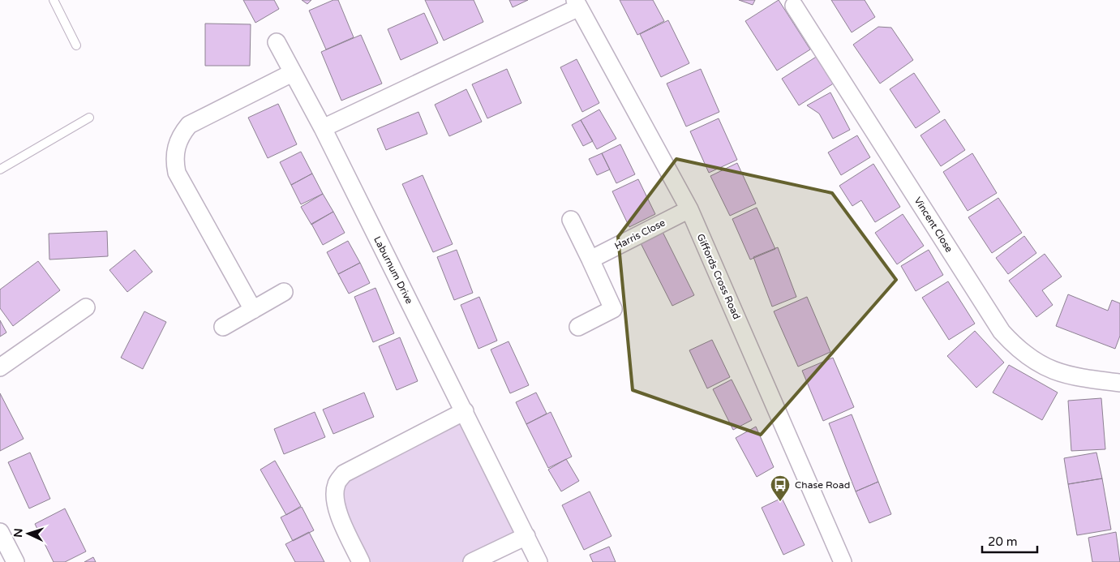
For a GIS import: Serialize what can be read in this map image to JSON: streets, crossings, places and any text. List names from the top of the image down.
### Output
{
  "streets": {
    "street": [
      "Vincent Close",
      "Harris Close",
      "Laburnum Drive",
      "Giffords Cross Road"
    ]
  },
  "crossings": [
    ["Harris Close", "Giffords Cross Road"]
  ],
  "places": {
    "bus stop": ["Chase Road"]
  },
  "scale_bar": "20 m",
  "north": "left"
}
